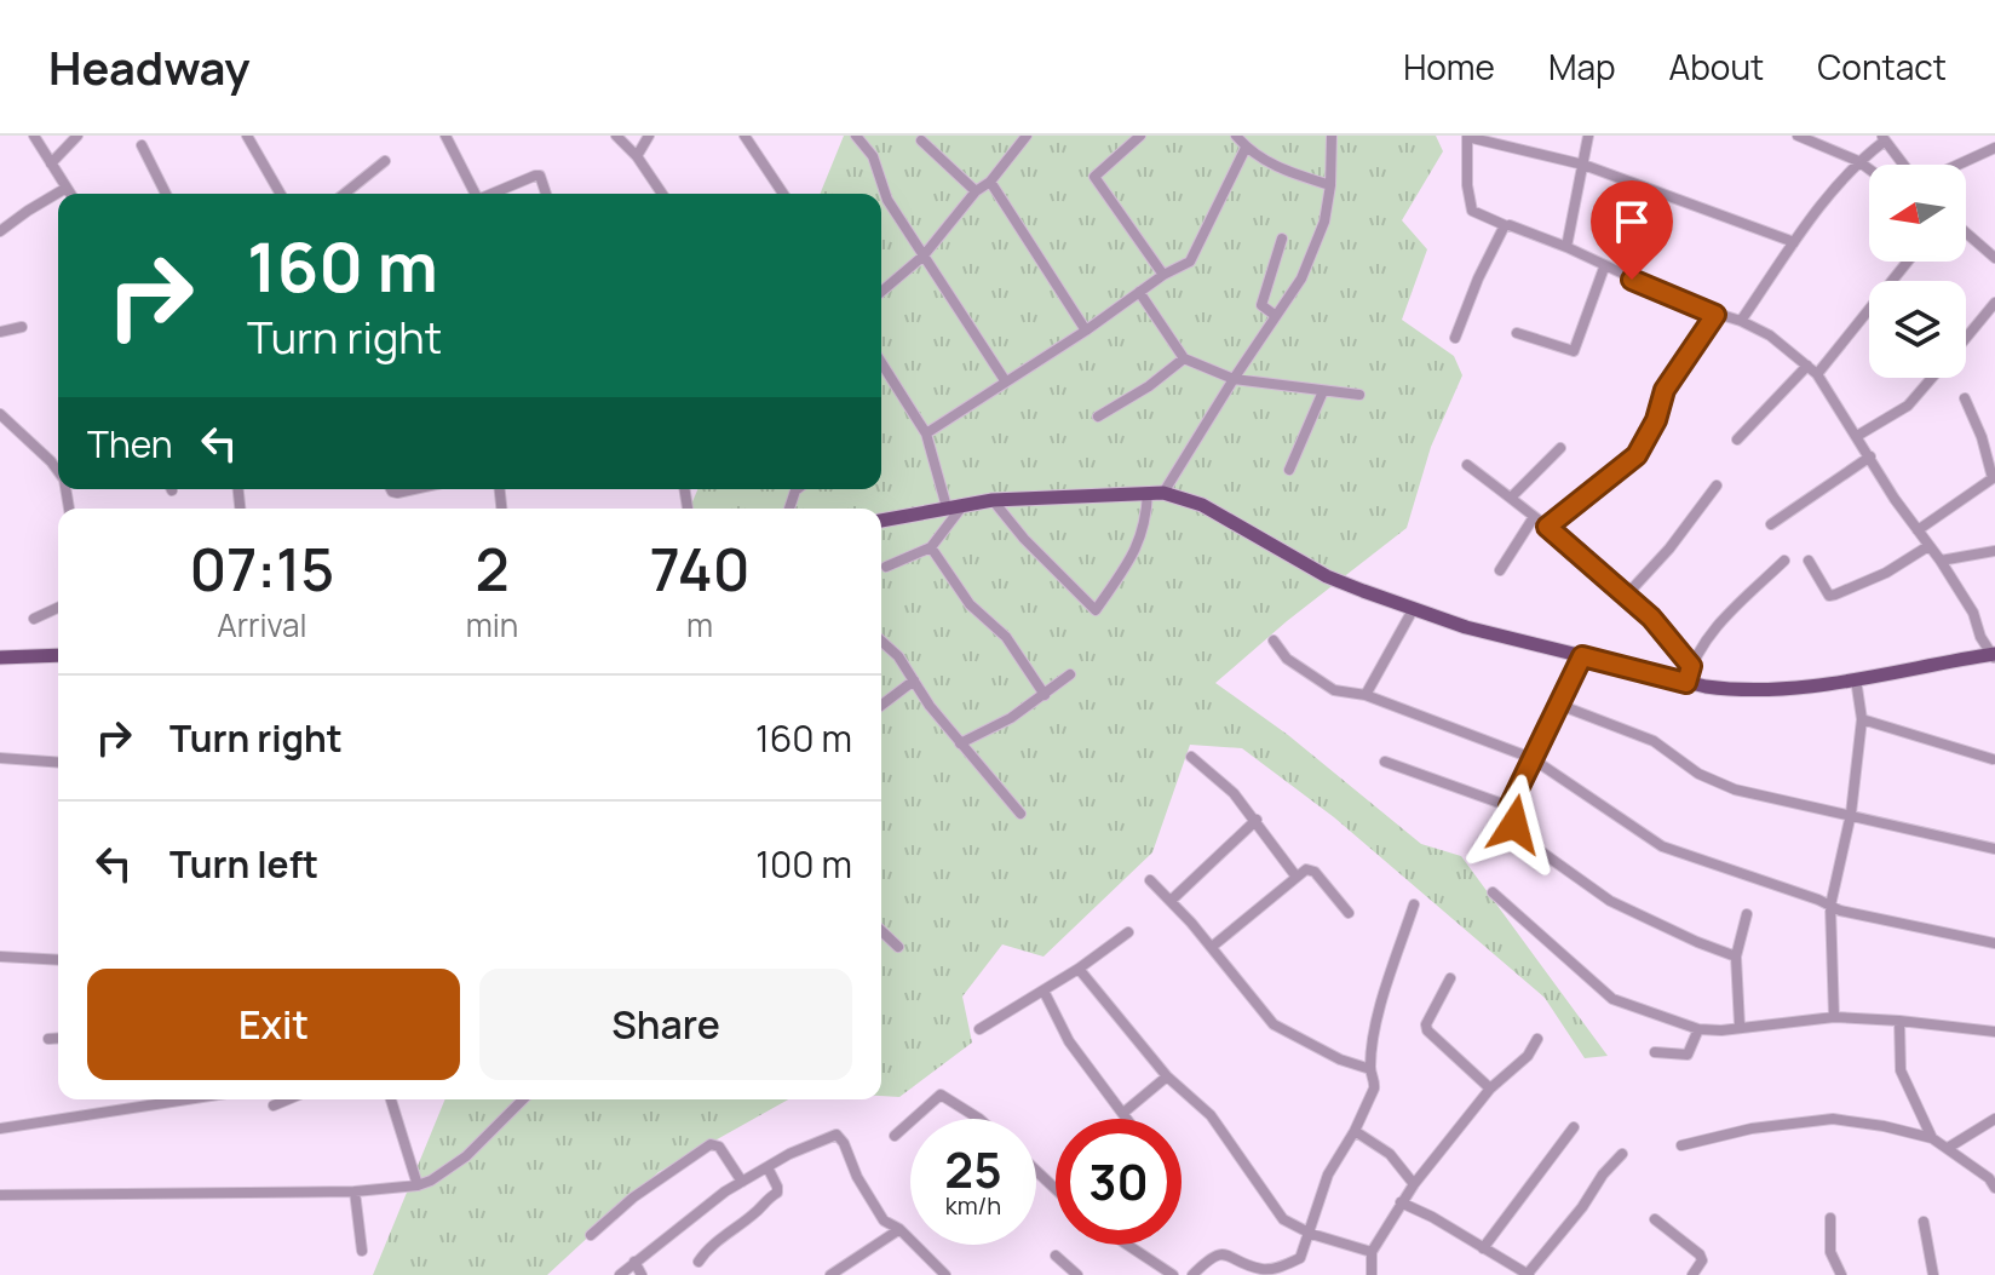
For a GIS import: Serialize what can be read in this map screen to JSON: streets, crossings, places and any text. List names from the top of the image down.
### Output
{
  "north": "left",
  "page": {
    "header": "Headway",
    "nav": [
      "Home",
      "Map",
      "About",
      "Contact"
    ],
    "turn": ["160 m", "Turn right"],
    "then": "Then",
    "eta": [
      "07:15",
      "Arrival",
      "2",
      "min",
      "740",
      "m"
    ],
    "list": [
      {
        "name": "Turn right",
        "value": "160 m"
      },
      {
        "name": "Turn left",
        "value": "100 m"
      }
    ],
    "buttons": ["Exit", "Share"],
    "speed": "25 km/h",
    "limit": "30"
  }
}
